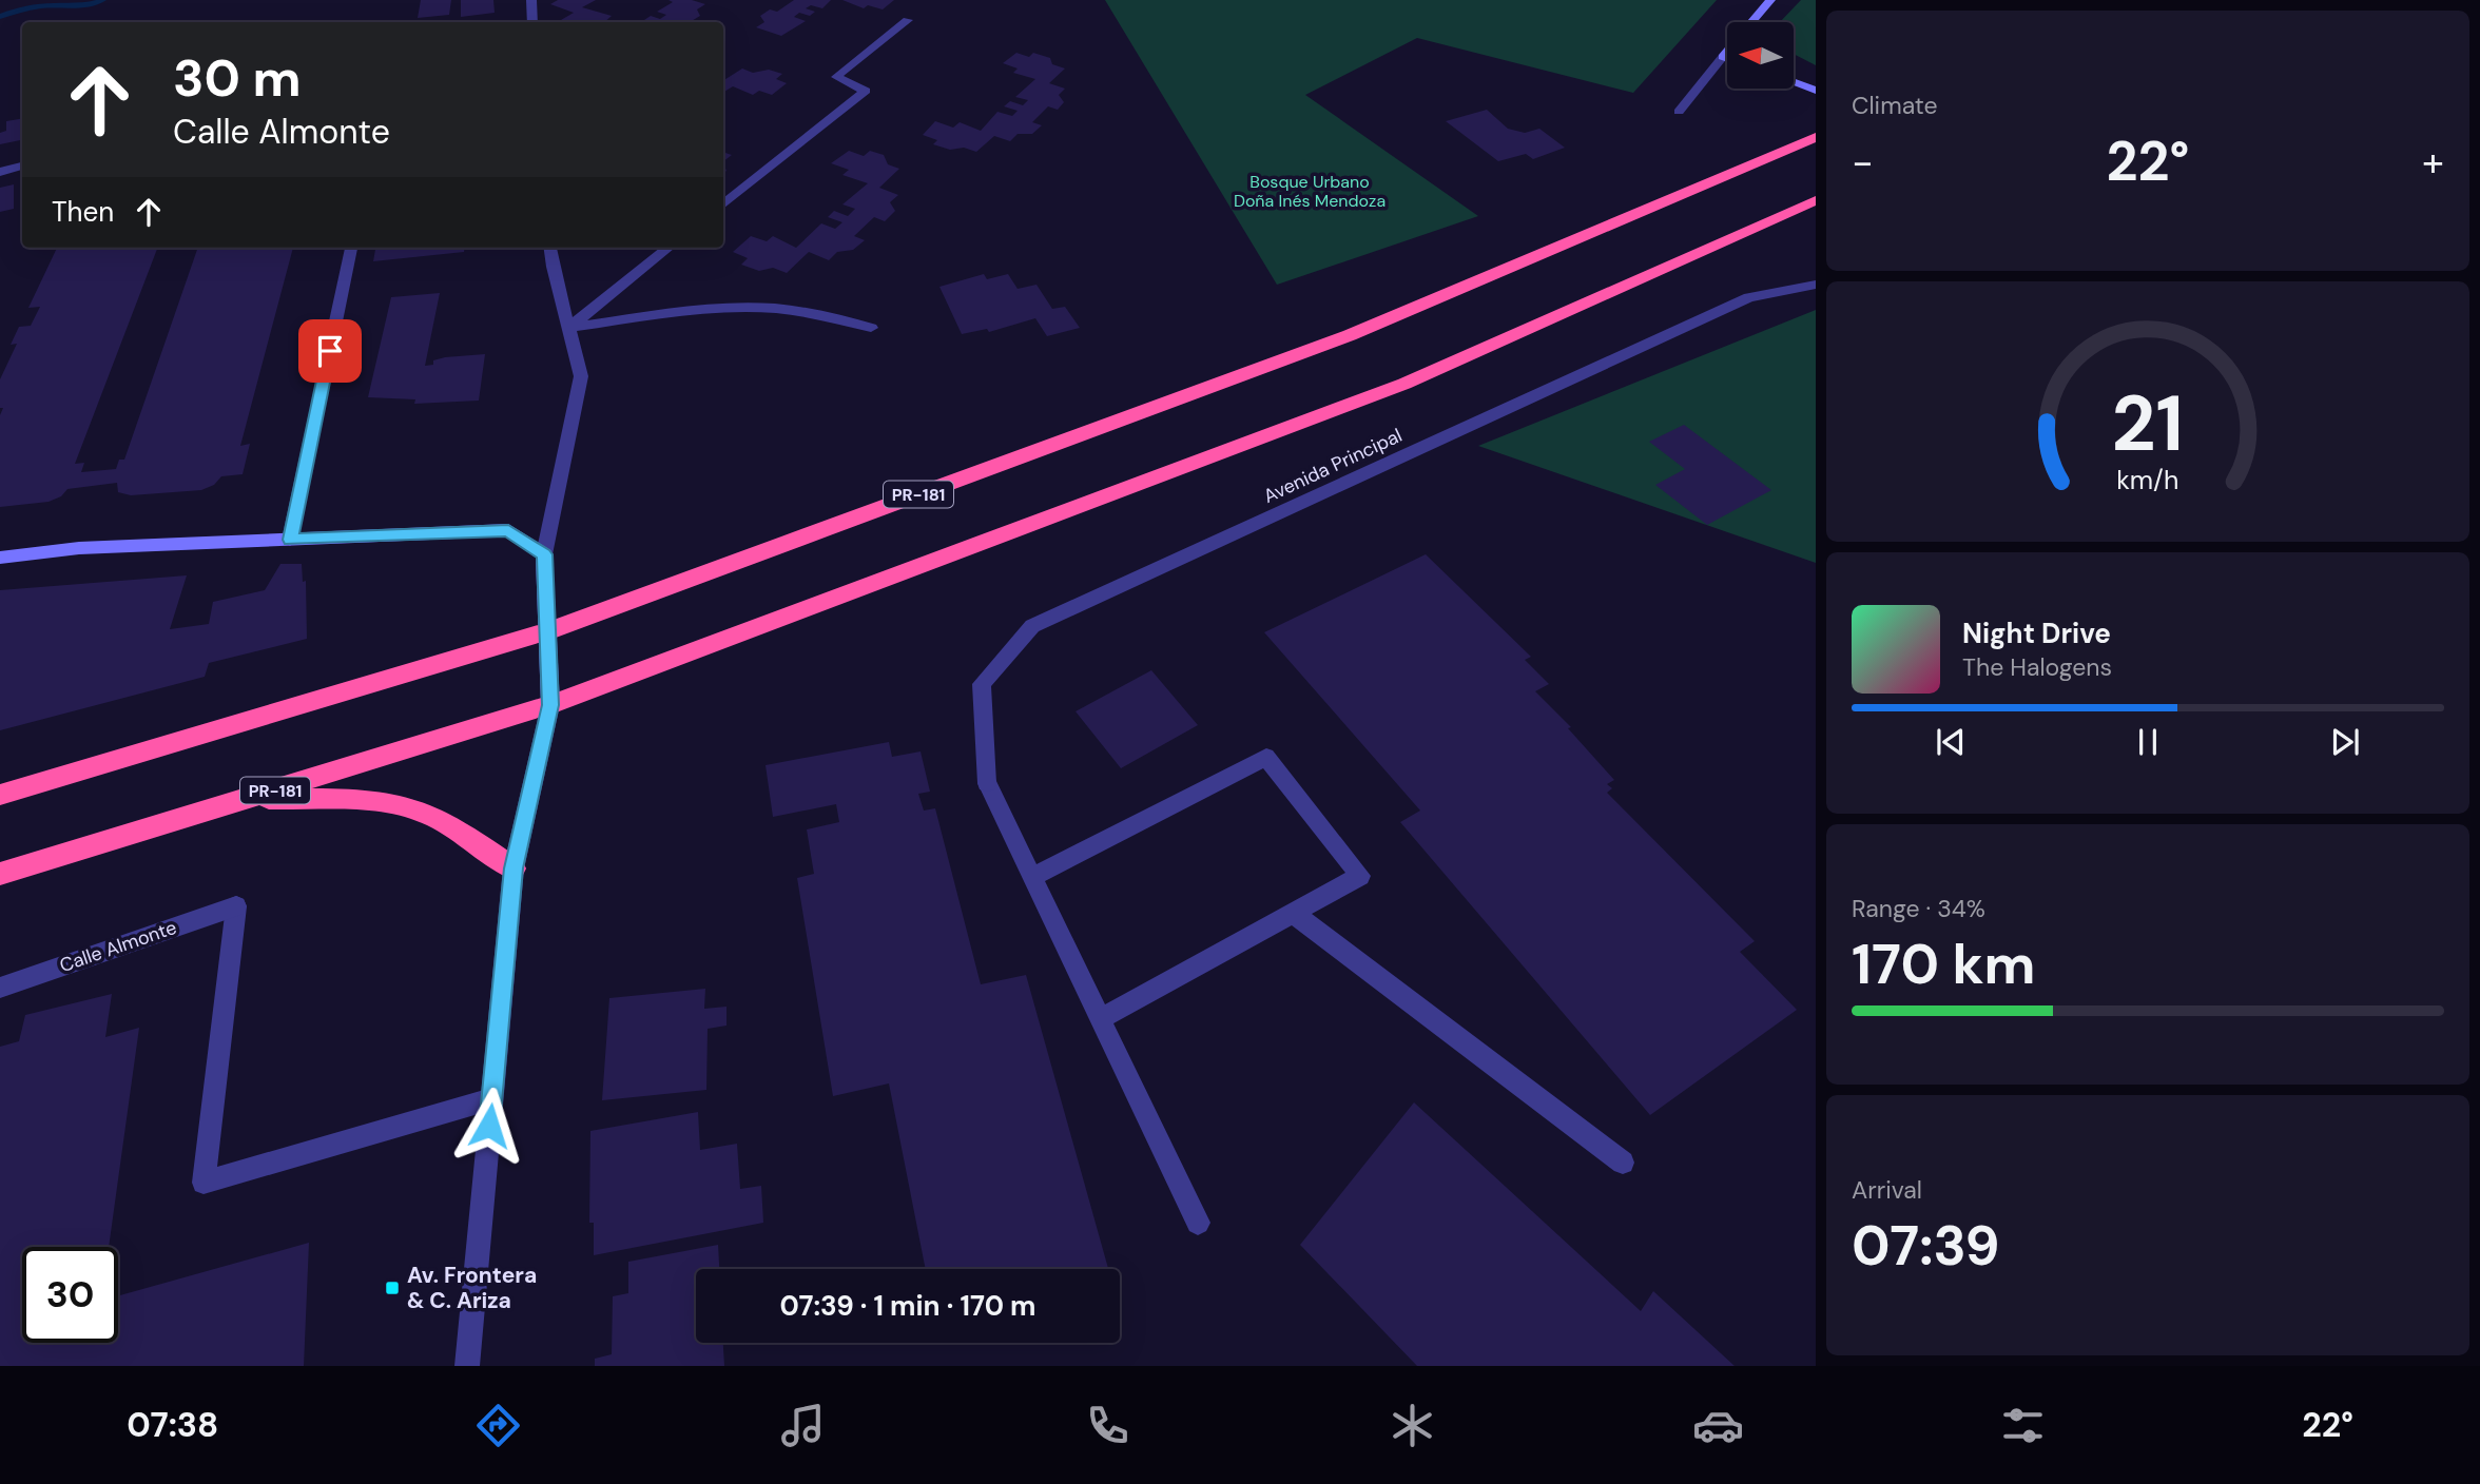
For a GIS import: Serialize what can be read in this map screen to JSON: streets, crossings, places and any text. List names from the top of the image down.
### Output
{
  "streets": {
    "highway": ["PR-181"],
    "street": ["Avenida Principal", "Calle Almonte"]
  },
  "parks": ["Bosque Urbano Doña Inés Mendoza"],
  "places": {
    "transit": ["Av. Frontera & C. Ariza"]
  },
  "north": "left",
  "page": {
    "tile": [
      "Climate",
      ["Range · 34%", "170 km"],
      ["Arrival", "07:39"]
    ],
    "turn": ["30 m", "Calle Almonte"],
    "heat": ["−", "22°", "+"],
    "then": "Then",
    "song": ["Night Drive", "The Halogens"],
    "limit": "30",
    "trip": "07:39 · 1 min · 170 m",
    "tabs": ["07:38", "22°"],
    "gauge": ["21", "km/h"]
  }
}
